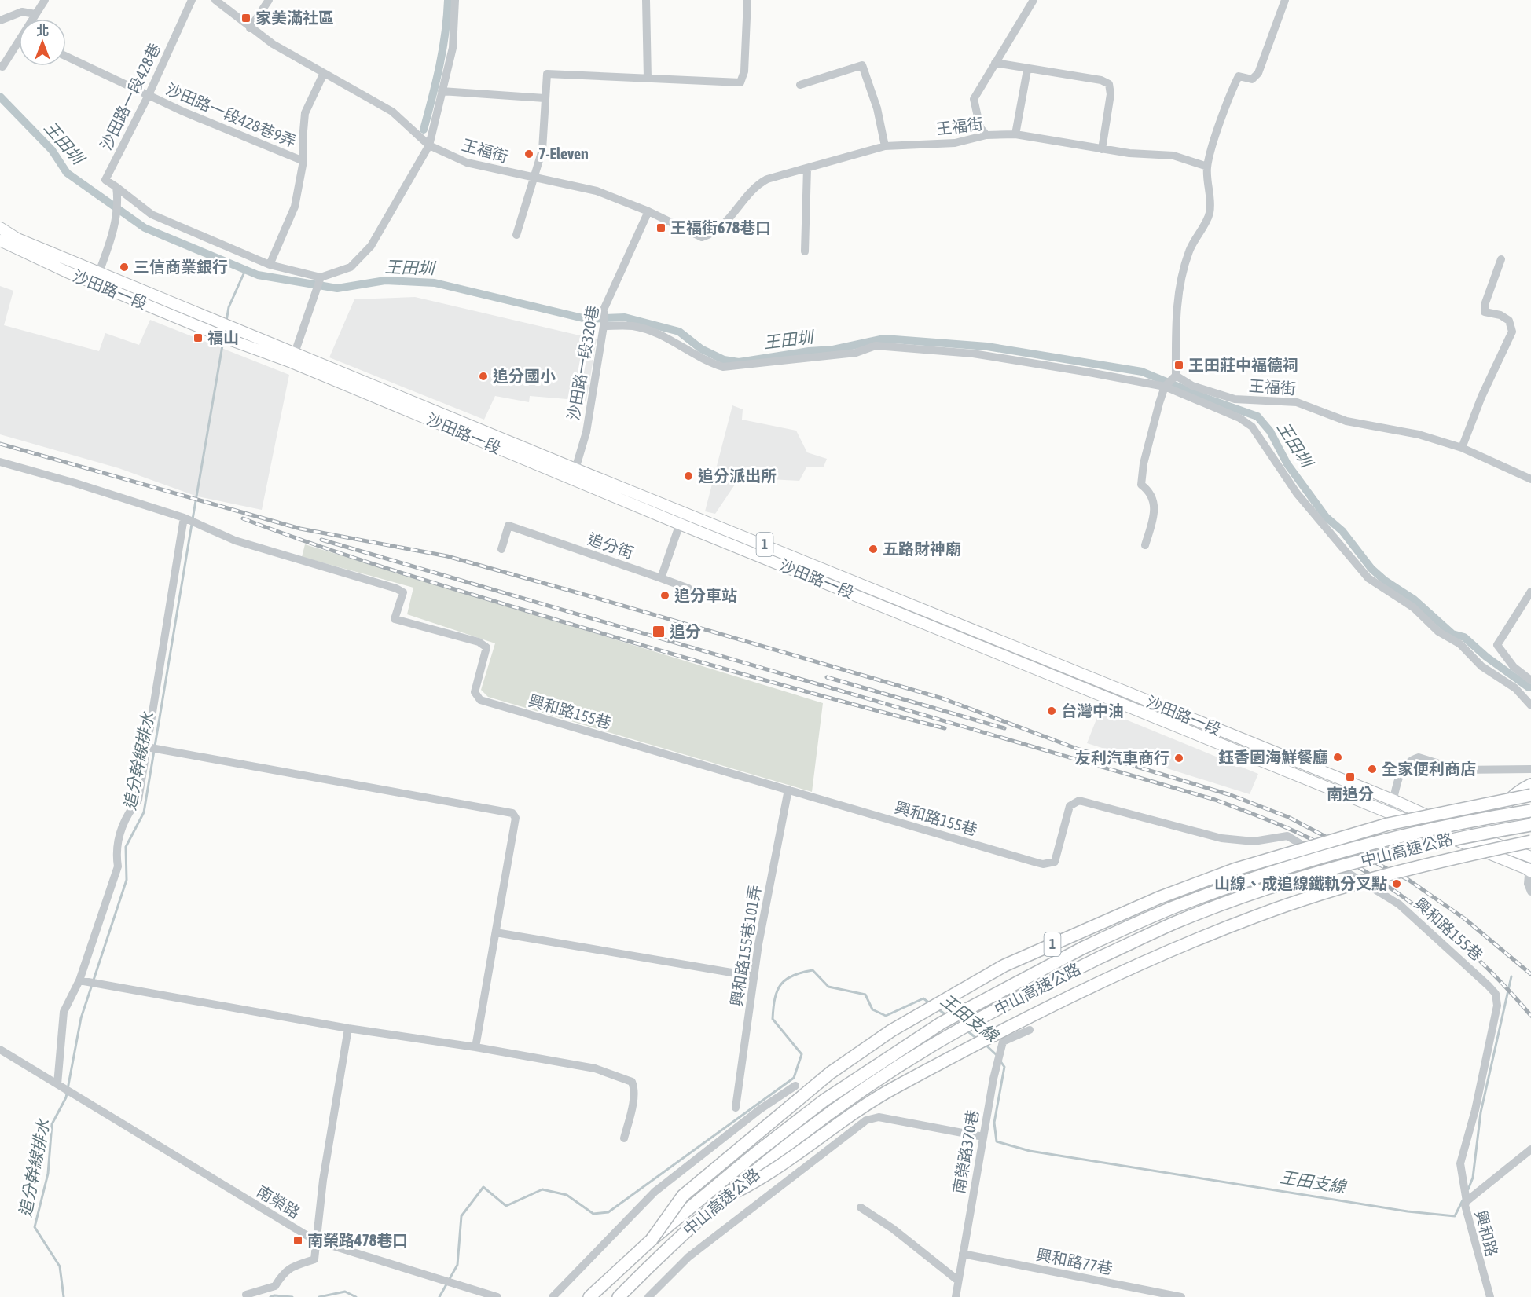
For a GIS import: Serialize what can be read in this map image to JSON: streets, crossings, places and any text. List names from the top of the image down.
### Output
{
  "streets": {
    "highway": ["1", "中山高速公路"],
    "main road": ["沙田路一段"],
    "street": [
      "沙田路一段428巷",
      "沙田路一段428巷9弄",
      "王福街",
      "沙田路一段320巷",
      "追分街",
      "興和路155巷",
      "興和路155巷101弄",
      "南榮路370巷",
      "南榮路",
      "興和路",
      "興和路77巷"
    ]
  },
  "crossings": [
    ["沙田路一段428巷", "沙田路一段428巷9弄"],
    ["沙田路一段428巷", "沙田路一段"],
    ["王福街", "沙田路一段320巷"],
    ["沙田路一段", "沙田路一段320巷"],
    ["興和路155巷", "興和路155巷101弄"],
    ["興和路155巷", "興和路"],
    ["南榮路370巷", "興和路77巷"]
  ],
  "water": ["王田圳", "追分幹線排水", "王田支線"],
  "places": {
    "transit": [
      "家美滿社區",
      "王福街678巷口",
      "福山",
      "王田莊中福德祠",
      "追分",
      "南追分",
      "南榮路478巷口"
    ],
    "other": [
      "7-Eleven",
      "三信商業銀行",
      "追分國小",
      "追分派出所",
      "五路財神廟",
      "追分車站",
      "台灣中油",
      "鈺香園海鮮餐廳",
      "友利汽車商行",
      "全家便利商店",
      "山線、成追線鐵軌分叉點"
    ]
  },
  "north": "top"
}
